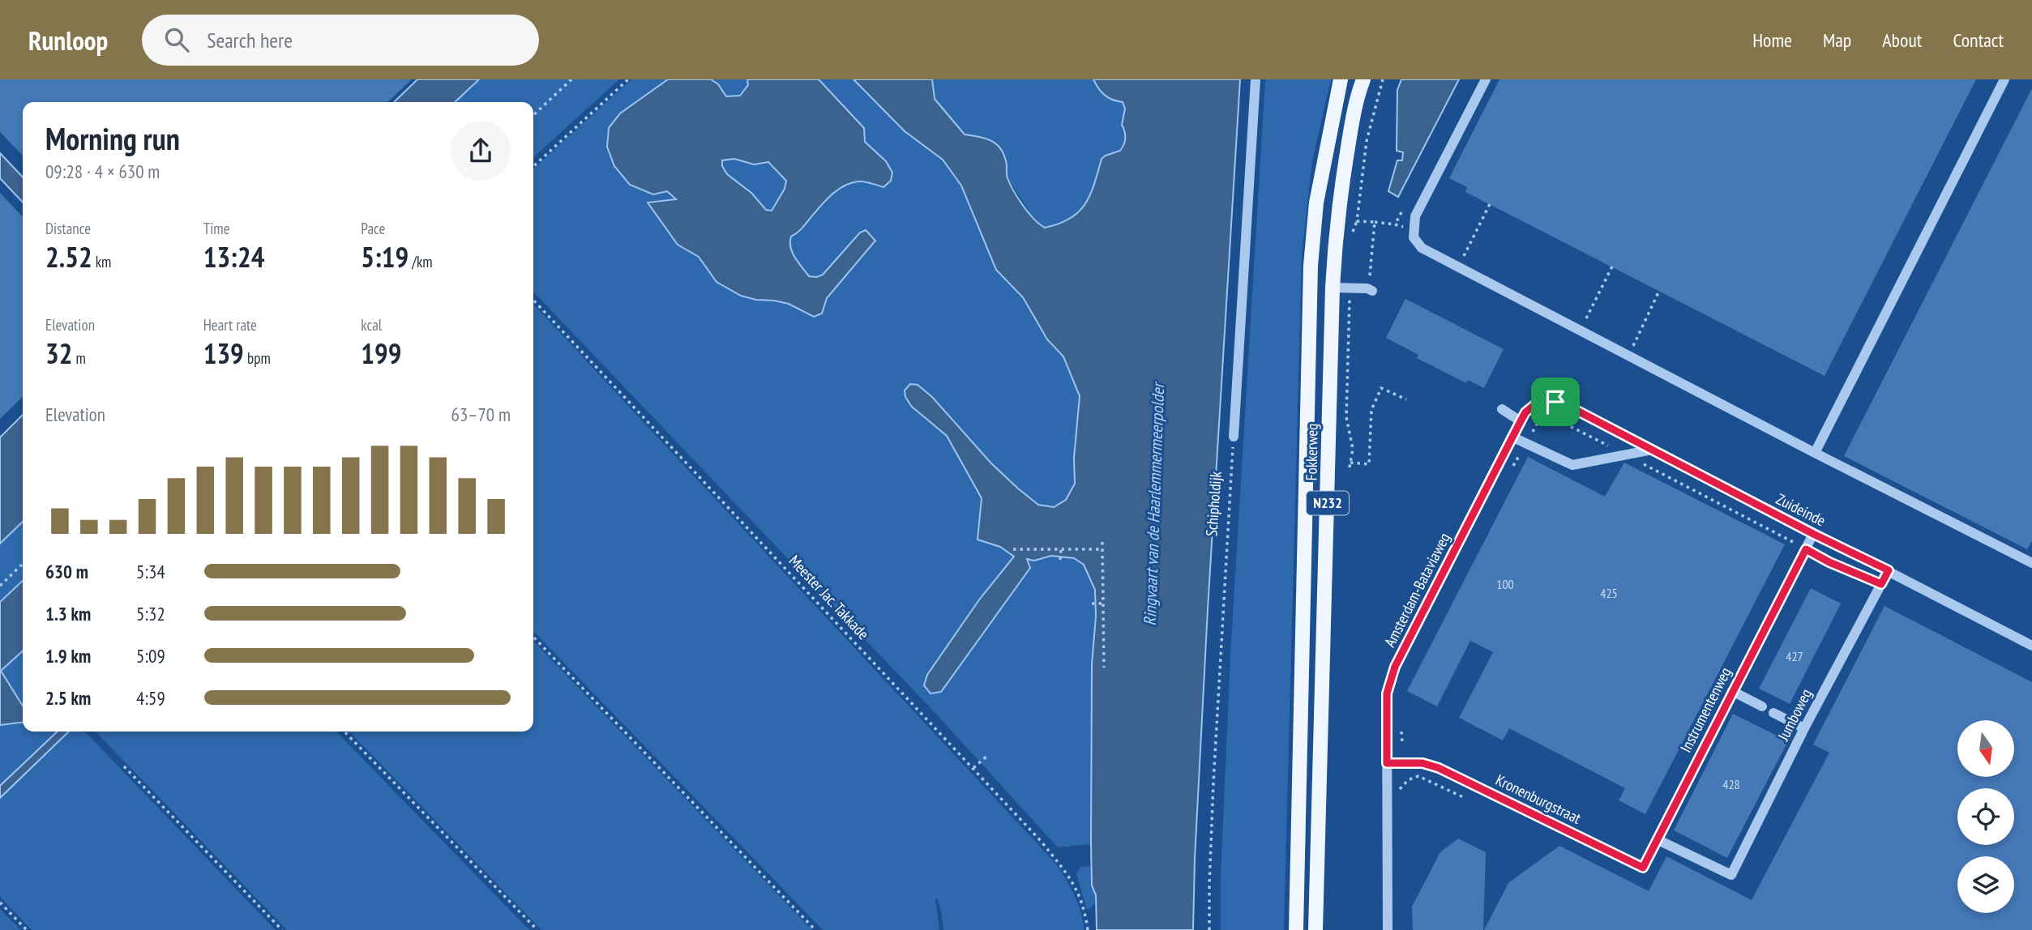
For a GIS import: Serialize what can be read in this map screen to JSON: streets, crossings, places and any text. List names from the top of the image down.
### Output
{
  "streets": {
    "main road": ["Fokkerweg", "N232"],
    "street": [
      "Zuideinde",
      "Amsterdam-Bataviaweg",
      "Instrumentenweg",
      "Jumboweg",
      "Kronenburgstraat"
    ],
    "path": ["Schipholdijk", "Meester Jac. Takkade"]
  },
  "crossings": [
    ["Zuideinde", "Amsterdam-Bataviaweg"],
    ["Zuideinde", "Instrumentenweg"],
    ["Zuideinde", "Jumboweg"],
    ["Amsterdam-Bataviaweg", "Kronenburgstraat"],
    ["Instrumentenweg", "Jumboweg"],
    ["Instrumentenweg", "Kronenburgstraat"],
    ["Jumboweg", "Kronenburgstraat"]
  ],
  "water": ["Ringvaart van de Haarlemmermeerpolder"],
  "house_numbers": [
    "100",
    "425",
    "427",
    "428"
  ],
  "north": "bottom",
  "page": {
    "header": "Runloop",
    "search": "Search here",
    "nav": [
      "Home",
      "Map",
      "About",
      "Contact"
    ],
    "heading": ["Morning run", "09:28 · 4 × 630 m"],
    "stats": [
      ["Distance", "2.52 km"],
      ["Time", "13:24"],
      ["Pace", "5:19 /km"],
      ["Elevation", "32 m"],
      ["Heart rate", "139 bpm"],
      ["kcal", "199"]
    ],
    "chart": ["Elevation", "63–70 m"],
    "list": [
      {
        "name": "630 m",
        "note": "5:34"
      },
      {
        "name": "1.3 km",
        "note": "5:32"
      },
      {
        "name": "1.9 km",
        "note": "5:09"
      },
      {
        "name": "2.5 km",
        "note": "4:59"
      }
    ]
  }
}
